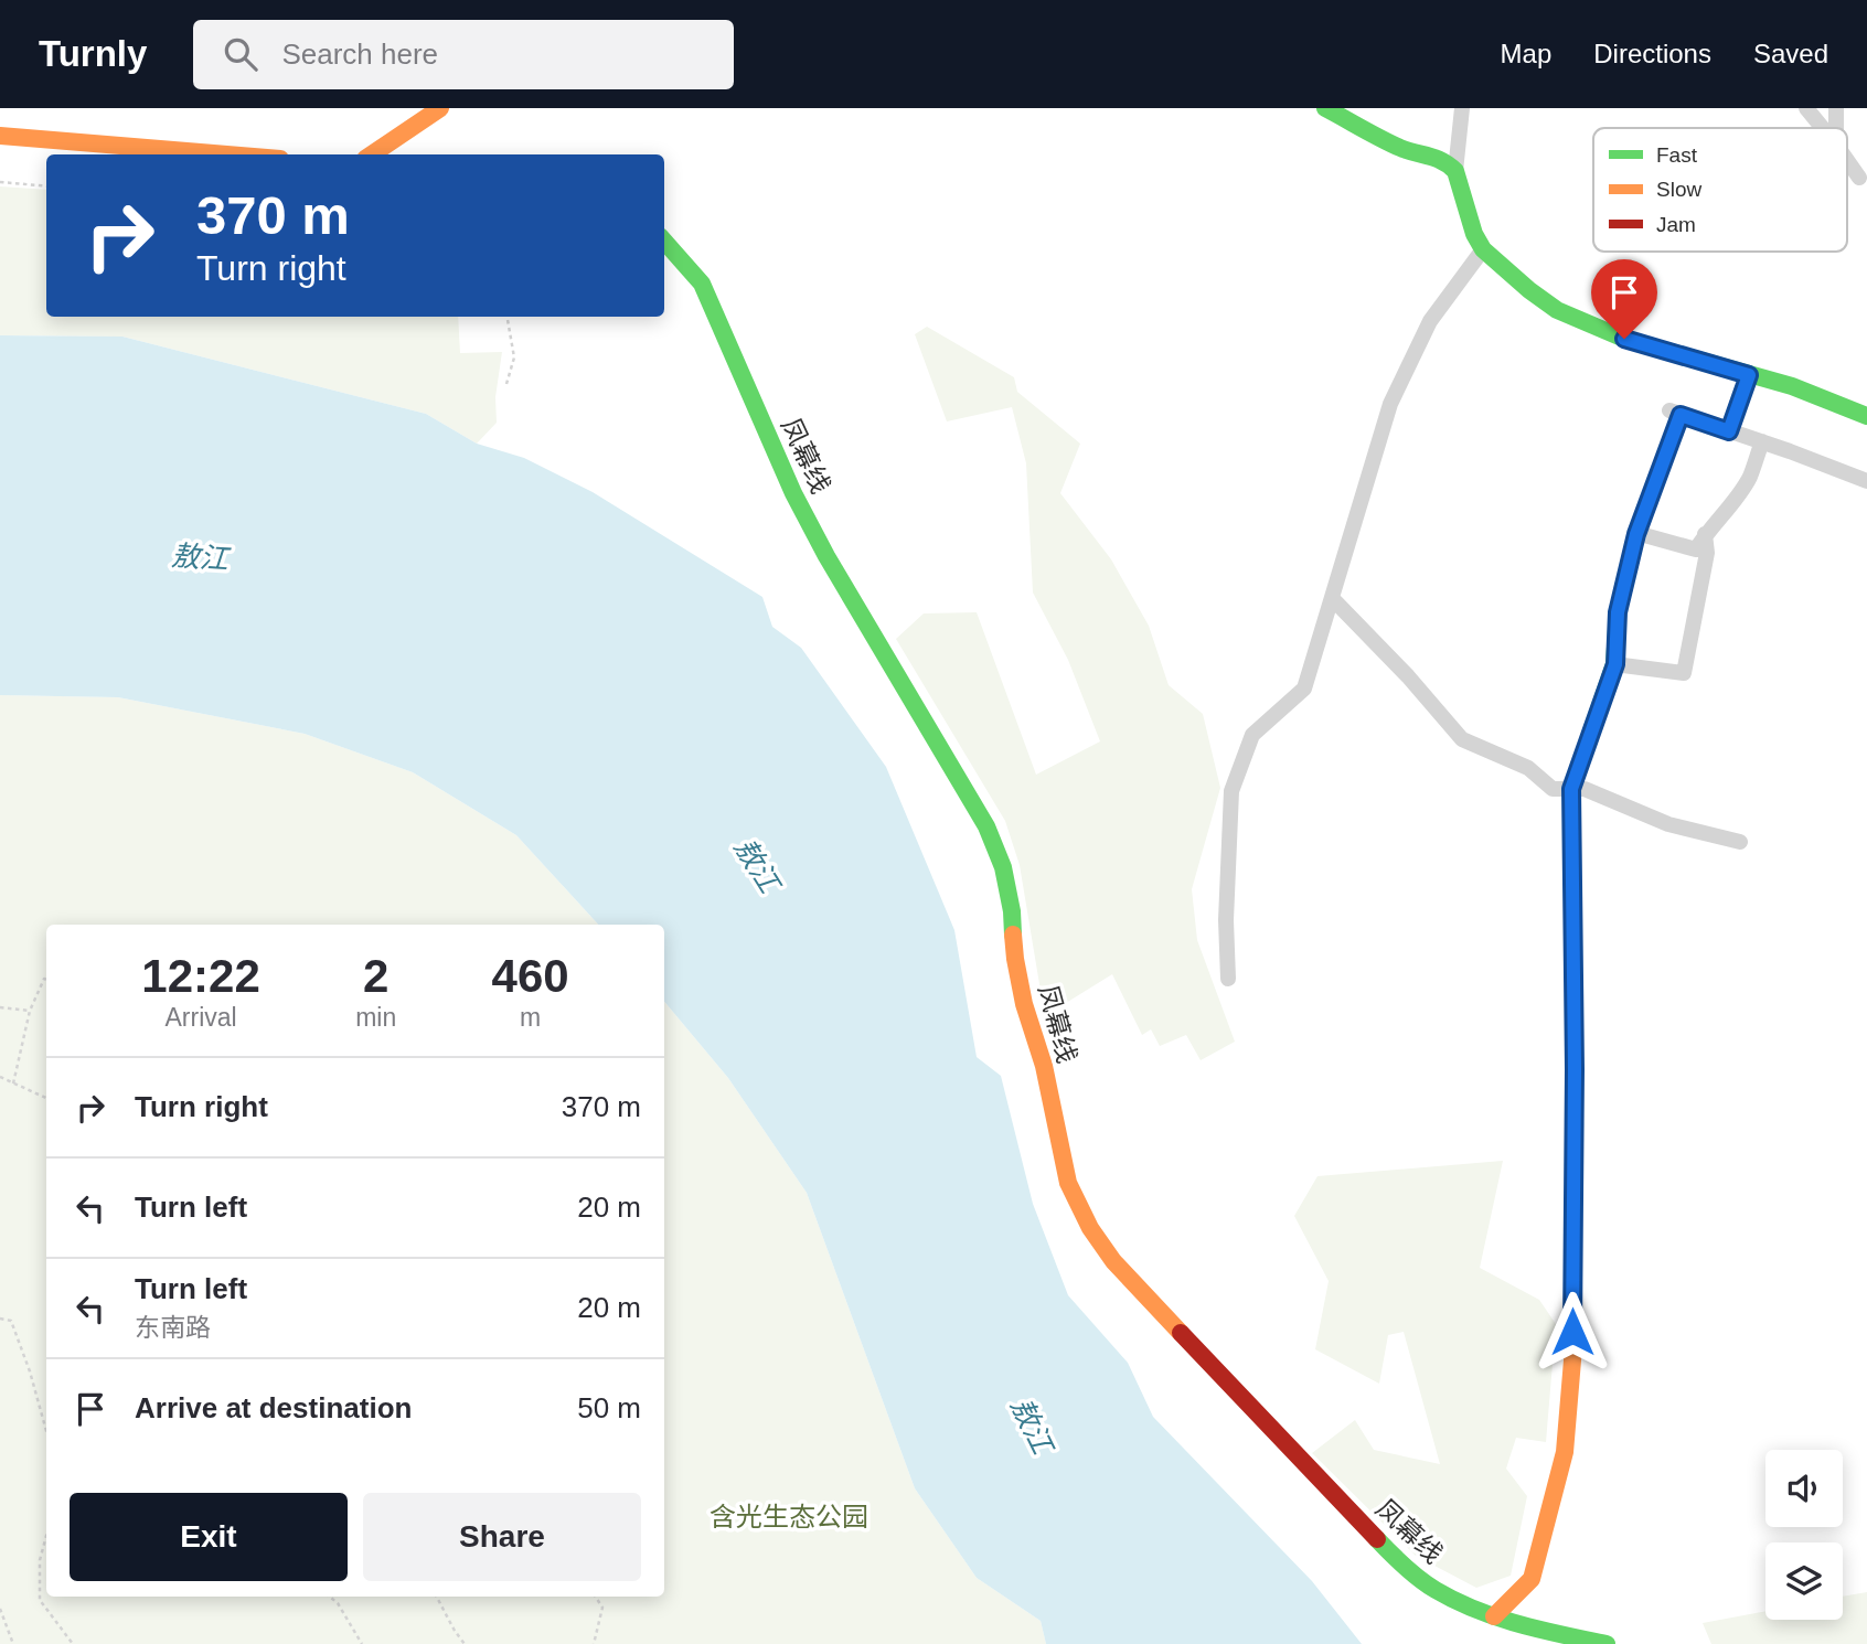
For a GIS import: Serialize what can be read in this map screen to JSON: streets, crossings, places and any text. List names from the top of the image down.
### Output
{
  "streets": {
    "main road": ["凤幕线"]
  },
  "water": ["敖江"],
  "parks": ["含光生态公园"],
  "legend": ["Fast", "Slow", "Jam"],
  "page": {
    "header": "Turnly",
    "search": "Search here",
    "nav": ["Map", "Directions", "Saved"],
    "turn": ["370 m", "Turn right"],
    "eta": [
      "12:22",
      "Arrival",
      "2",
      "min",
      "460",
      "m"
    ],
    "list": [
      {
        "name": "Turn right",
        "value": "370 m"
      },
      {
        "name": "Turn left",
        "value": "20 m"
      },
      {
        "name": "Turn left",
        "note": "东南路",
        "value": "20 m"
      },
      {
        "name": "Arrive at destination",
        "value": "50 m"
      }
    ],
    "buttons": ["Exit", "Share"]
  }
}
